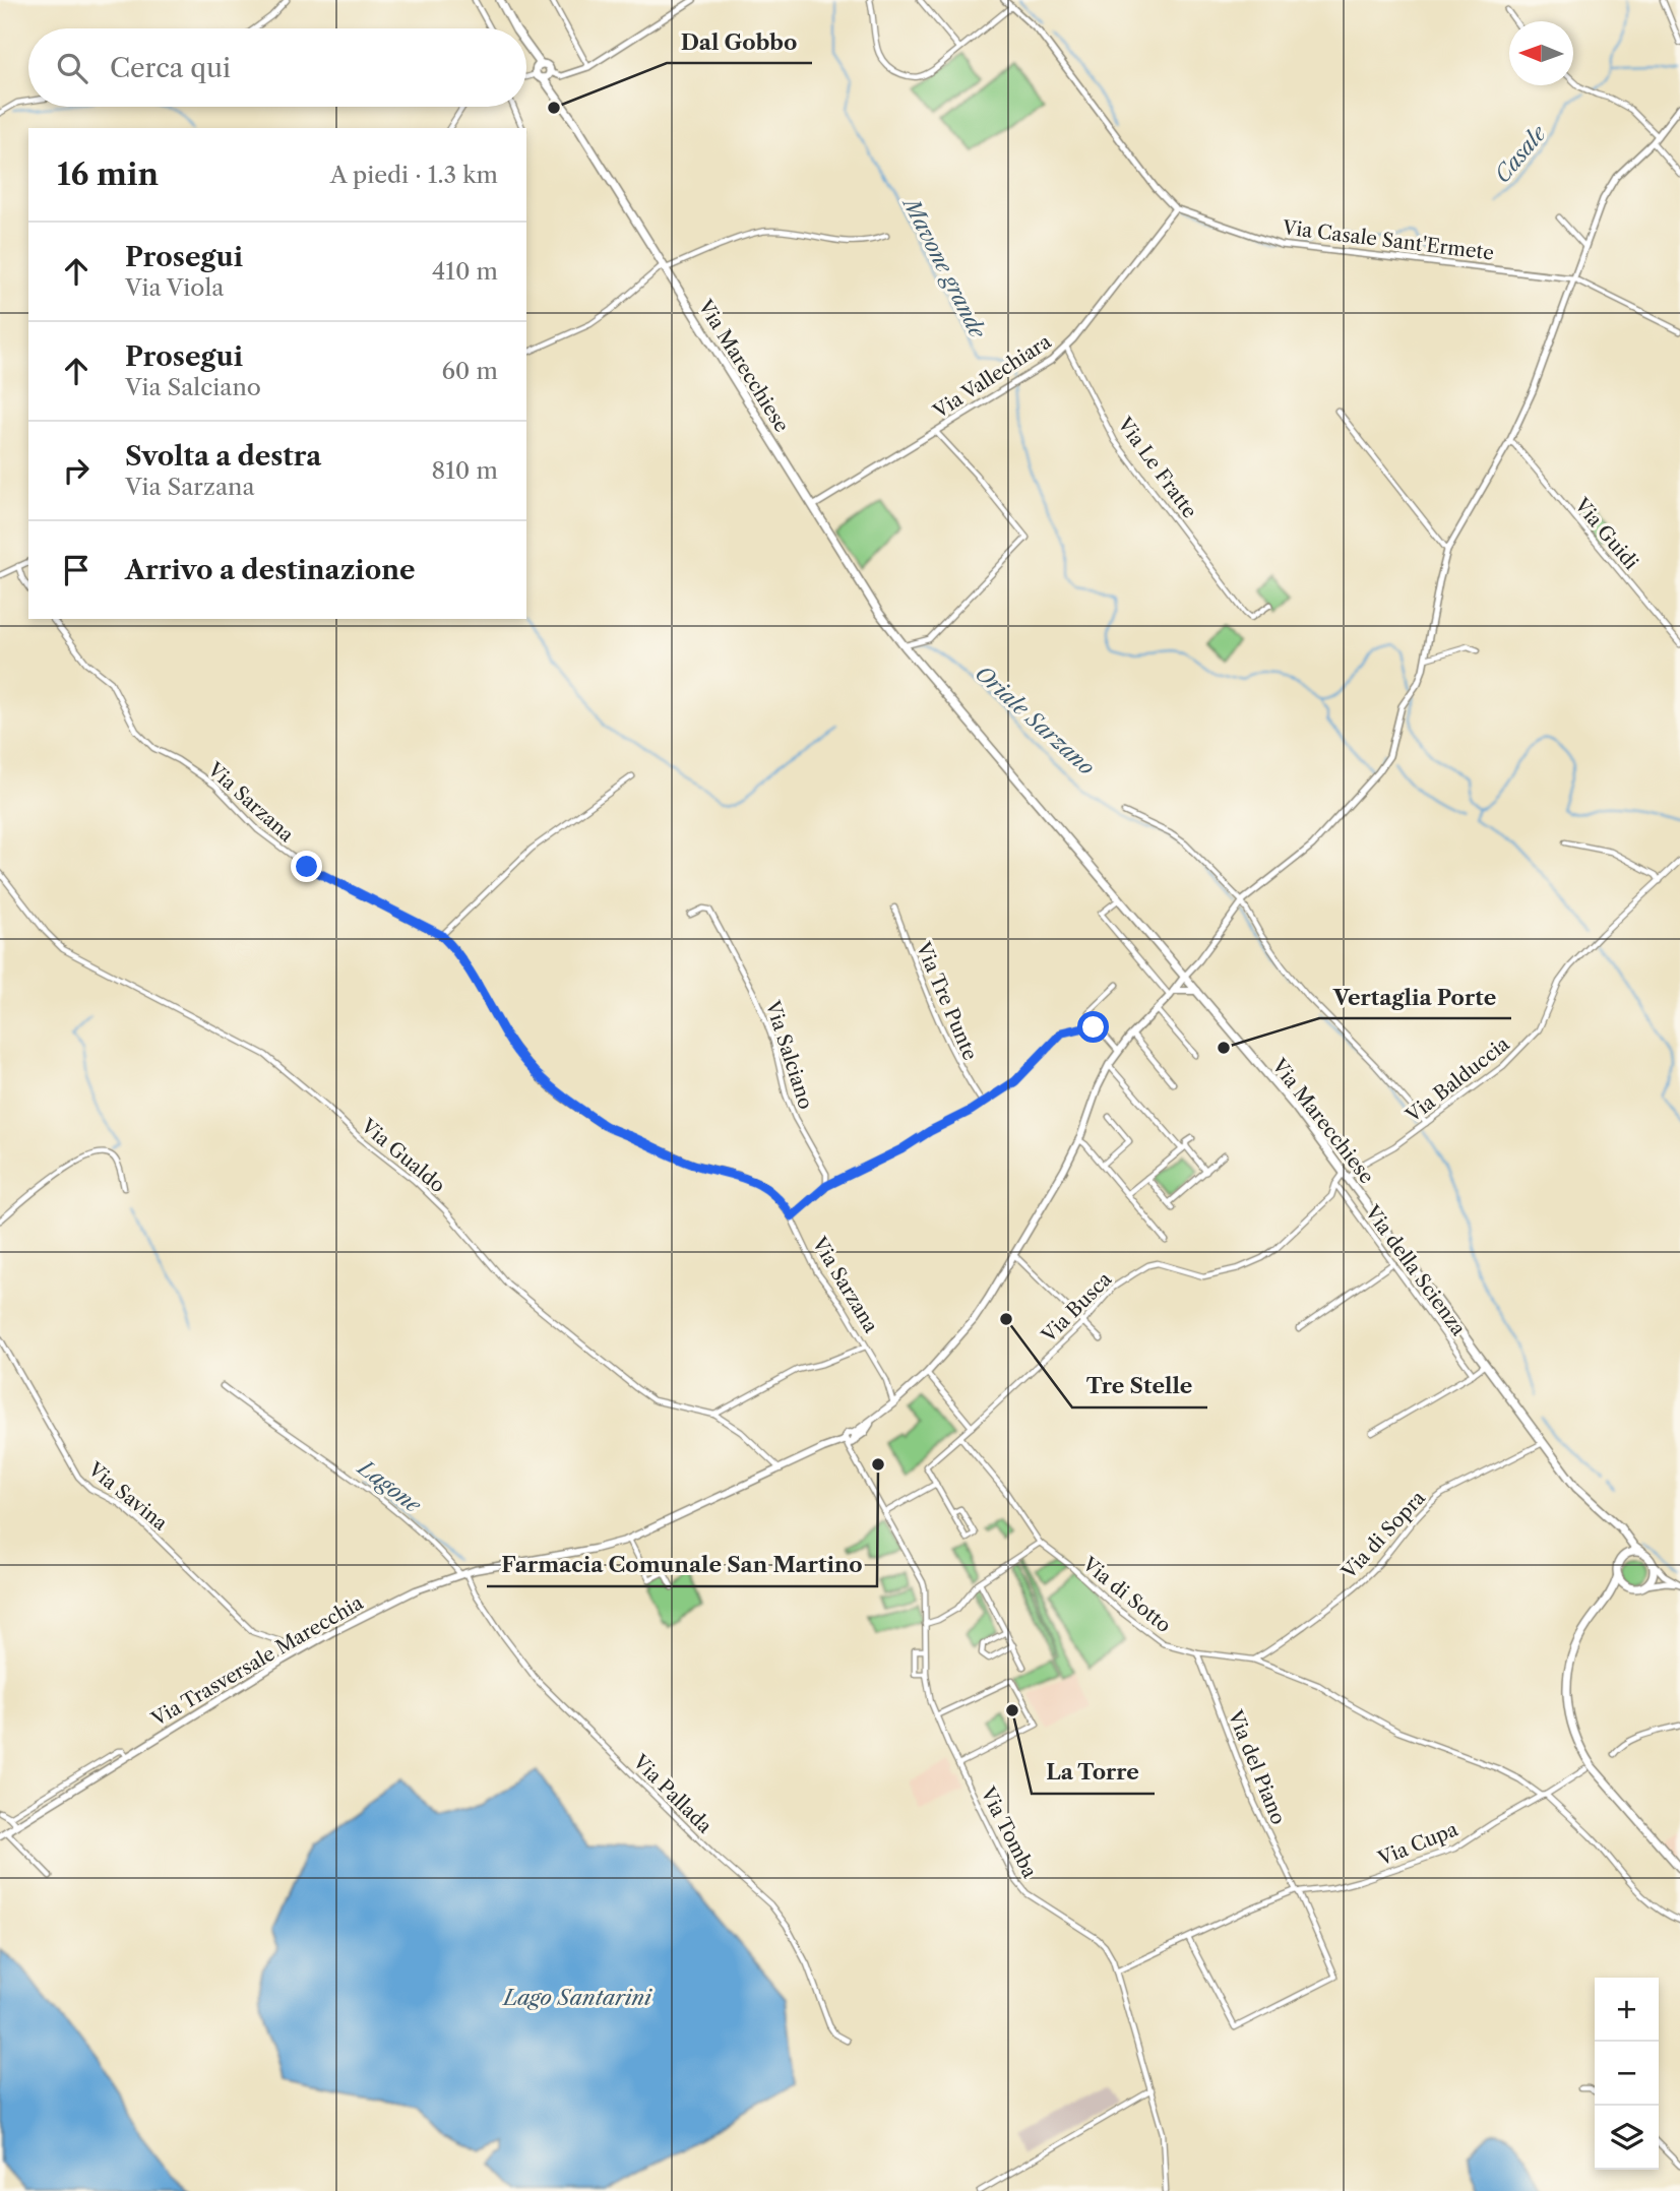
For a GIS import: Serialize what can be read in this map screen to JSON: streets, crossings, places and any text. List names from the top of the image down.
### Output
{
  "streets": {
    "main road": ["Via Marecchiese", "Via Trasversale Marecchia"],
    "street": [
      "Via Casale Sant'Ermete",
      "Via Vallechiara",
      "Via Le Fratte",
      "Via Guidi",
      "Via Sarzana",
      "Via Tre Punte",
      "Via Salciano",
      "Via Balduccia",
      "Via Gualdo",
      "Via della Scienza",
      "Via Busca",
      "Via Savina",
      "Via di Sopra",
      "Via di Sotto",
      "Via del Piano",
      "Via Pallada",
      "Via Tomba",
      "Via Cupa"
    ]
  },
  "crossings": [
    ["Via Marecchiese", "Via Vallechiara"],
    ["Via Marecchiese", "Via Balduccia"],
    ["Via Marecchiese", "Via Busca"],
    ["Via Marecchiese", "Via di Sopra"],
    ["Via Vallechiara", "Via Le Fratte"],
    ["Via Sarzana", "Via Trasversale Marecchia"],
    ["Via Balduccia", "Via Busca"],
    ["Via Gualdo", "Via Trasversale Marecchia"],
    ["Via della Scienza", "Via Busca"],
    ["Via Savina", "Via Trasversale Marecchia"],
    ["Via di Sopra", "Via di Sotto"],
    ["Via di Sotto", "Via del Piano"],
    ["Via di Sotto", "Via Cupa"],
    ["Via Trasversale Marecchia", "Via Pallada"],
    ["Via Trasversale Marecchia", "Via Tomba"],
    ["Via del Piano", "Via Cupa"],
    ["Via Tomba", "Via Cupa"]
  ],
  "water": [
    "Casale",
    "Mavone grande",
    "Oriale Sarzano",
    "Lagone",
    "Lago Santarini"
  ],
  "places": [
    "Dal Gobbo",
    "Vertaglia Porte",
    "Tre Stelle",
    "Farmacia Comunale San Martino",
    "La Torre"
  ],
  "north": "left",
  "page": {
    "search": "Cerca qui",
    "heading": ["16 min", "A piedi · 1.3 km"],
    "list": [
      ["Prosegui", "Via Viola", "410 m"],
      ["Prosegui", "Via Salciano", "60 m"],
      ["Svolta a destra", "Via Sarzana", "810 m"],
      "Arrivo a destinazione"
    ],
    "map_buttons": ["+", "−"]
  }
}
